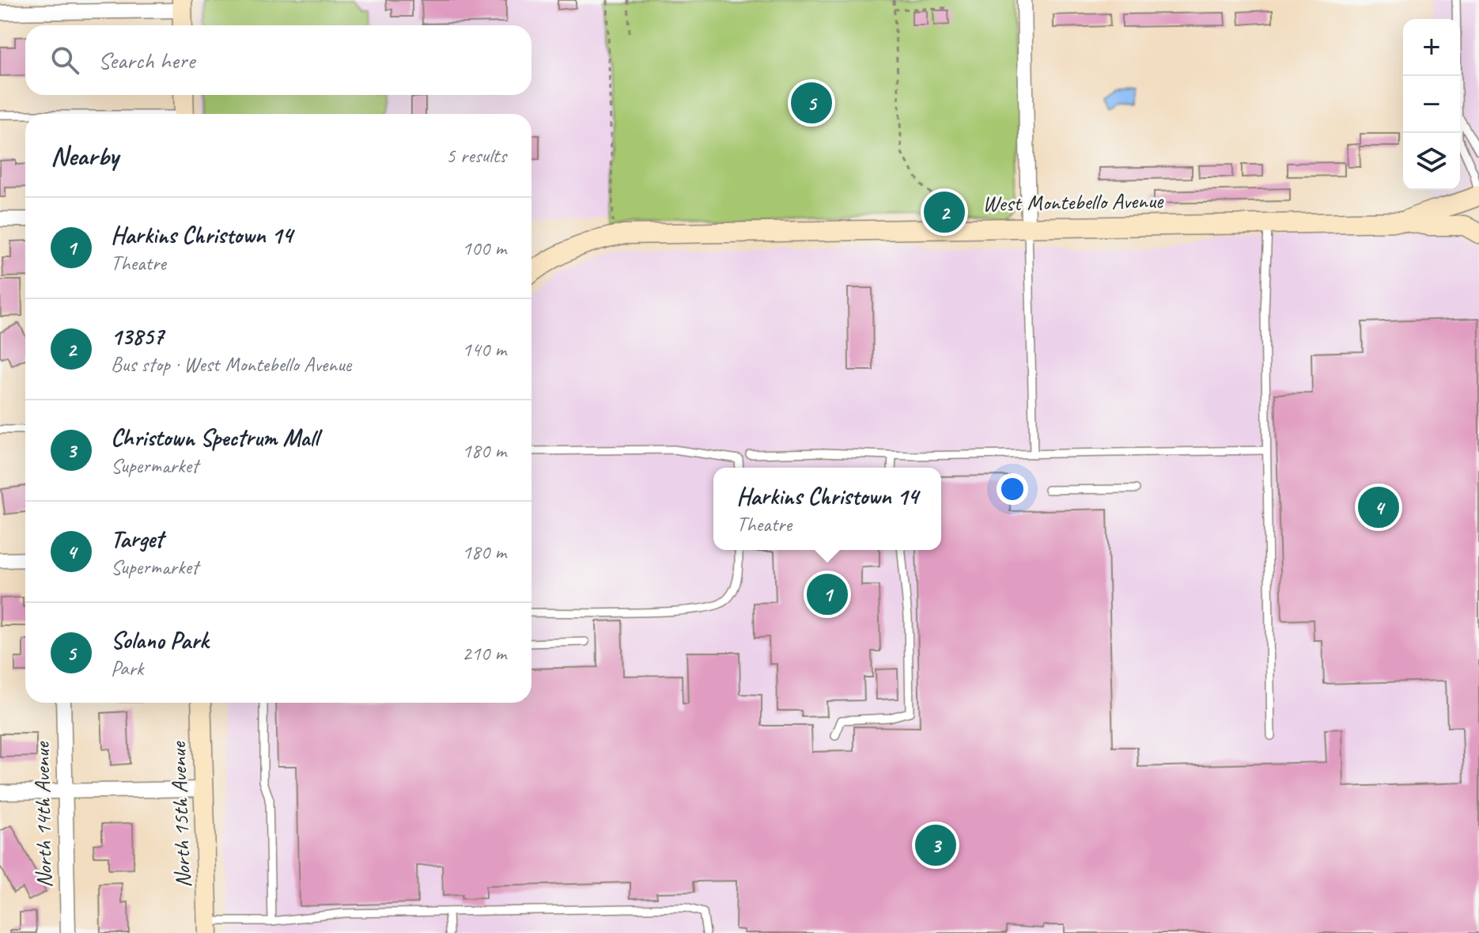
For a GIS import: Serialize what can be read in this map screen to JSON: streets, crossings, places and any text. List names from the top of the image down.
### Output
{
  "streets": {
    "street": ["West Montebello Avenue", "North 14th Avenue", "North 15th Avenue"]
  },
  "page": {
    "map_buttons": ["+", "−"],
    "search": "Search here",
    "pins": [
      "5",
      "2",
      "4",
      "1",
      "3"
    ],
    "heading": ["Nearby", "5 results"],
    "list": [
      {
        "mark": "1",
        "name": "Harkins Christown 14",
        "note": "Theatre",
        "value": "100 m"
      },
      {
        "mark": "2",
        "name": "13857",
        "note": "Bus stop · West Montebello Avenue",
        "value": "140 m"
      },
      {
        "mark": "3",
        "name": "Christown Spectrum Mall",
        "note": "Supermarket",
        "value": "180 m"
      },
      {
        "mark": "4",
        "name": "Target",
        "note": "Supermarket",
        "value": "180 m"
      },
      {
        "mark": "5",
        "name": "Solano Park",
        "note": "Park",
        "value": "210 m"
      }
    ],
    "popup": ["Harkins Christown 14", "Theatre"]
  }
}
